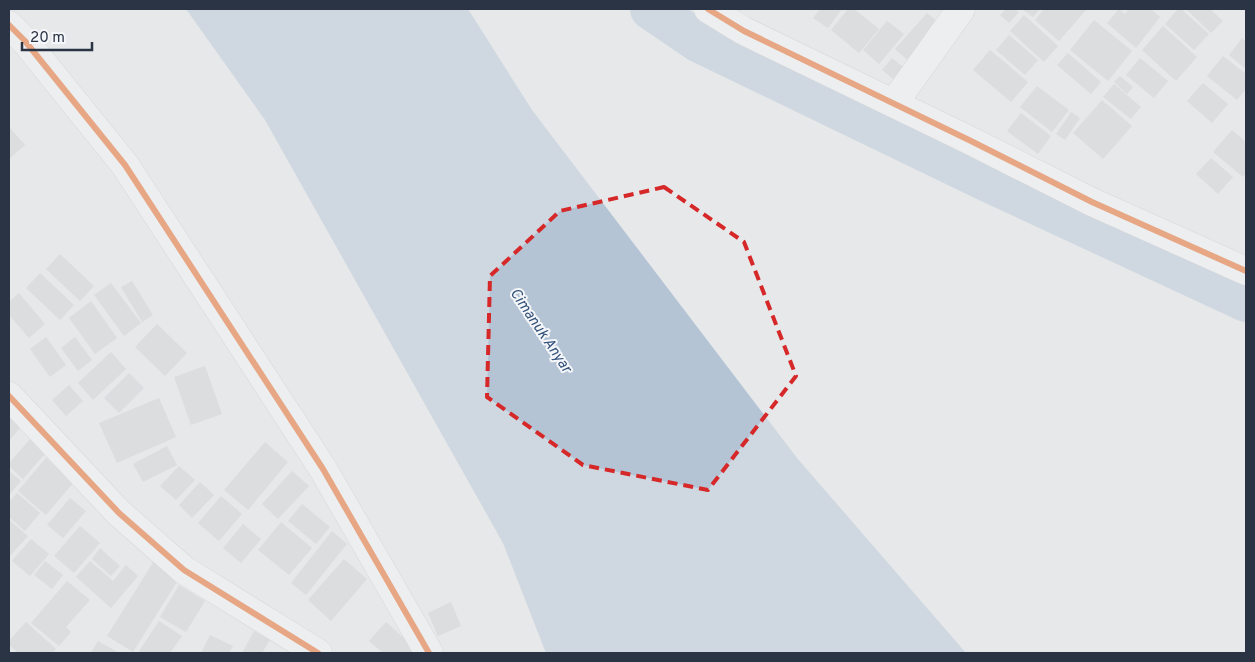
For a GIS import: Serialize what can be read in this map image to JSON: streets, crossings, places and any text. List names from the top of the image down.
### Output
{
  "water": ["Cimanuk Anyar"],
  "scale_bar": "20 m"
}
